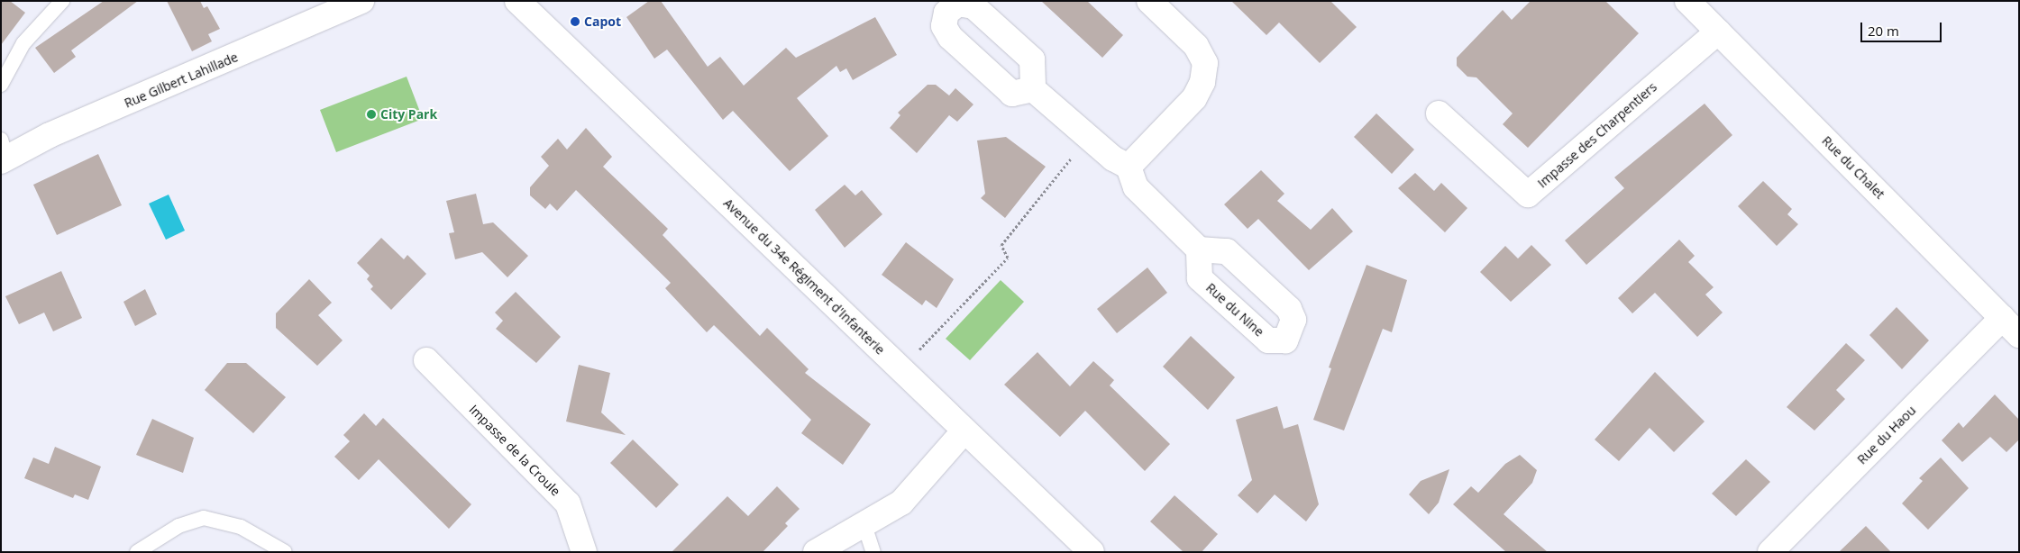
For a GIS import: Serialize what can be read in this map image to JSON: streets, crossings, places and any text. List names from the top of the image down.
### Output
{
  "streets": {
    "street": [
      "Rue Gilbert Lahillade",
      "Impasse des Charpentiers",
      "Rue du Chalet",
      "Avenue du 34e Régiment d'Infanterie",
      "Rue du Haou",
      "Impasse de la Croule"
    ]
  },
  "crossings": [
    ["Impasse des Charpentiers", "Rue du Chalet"],
    ["Rue du Chalet", "Rue du Haou"]
  ],
  "places": ["Capot", "City Park"],
  "scale_bar": "20 m"
}
